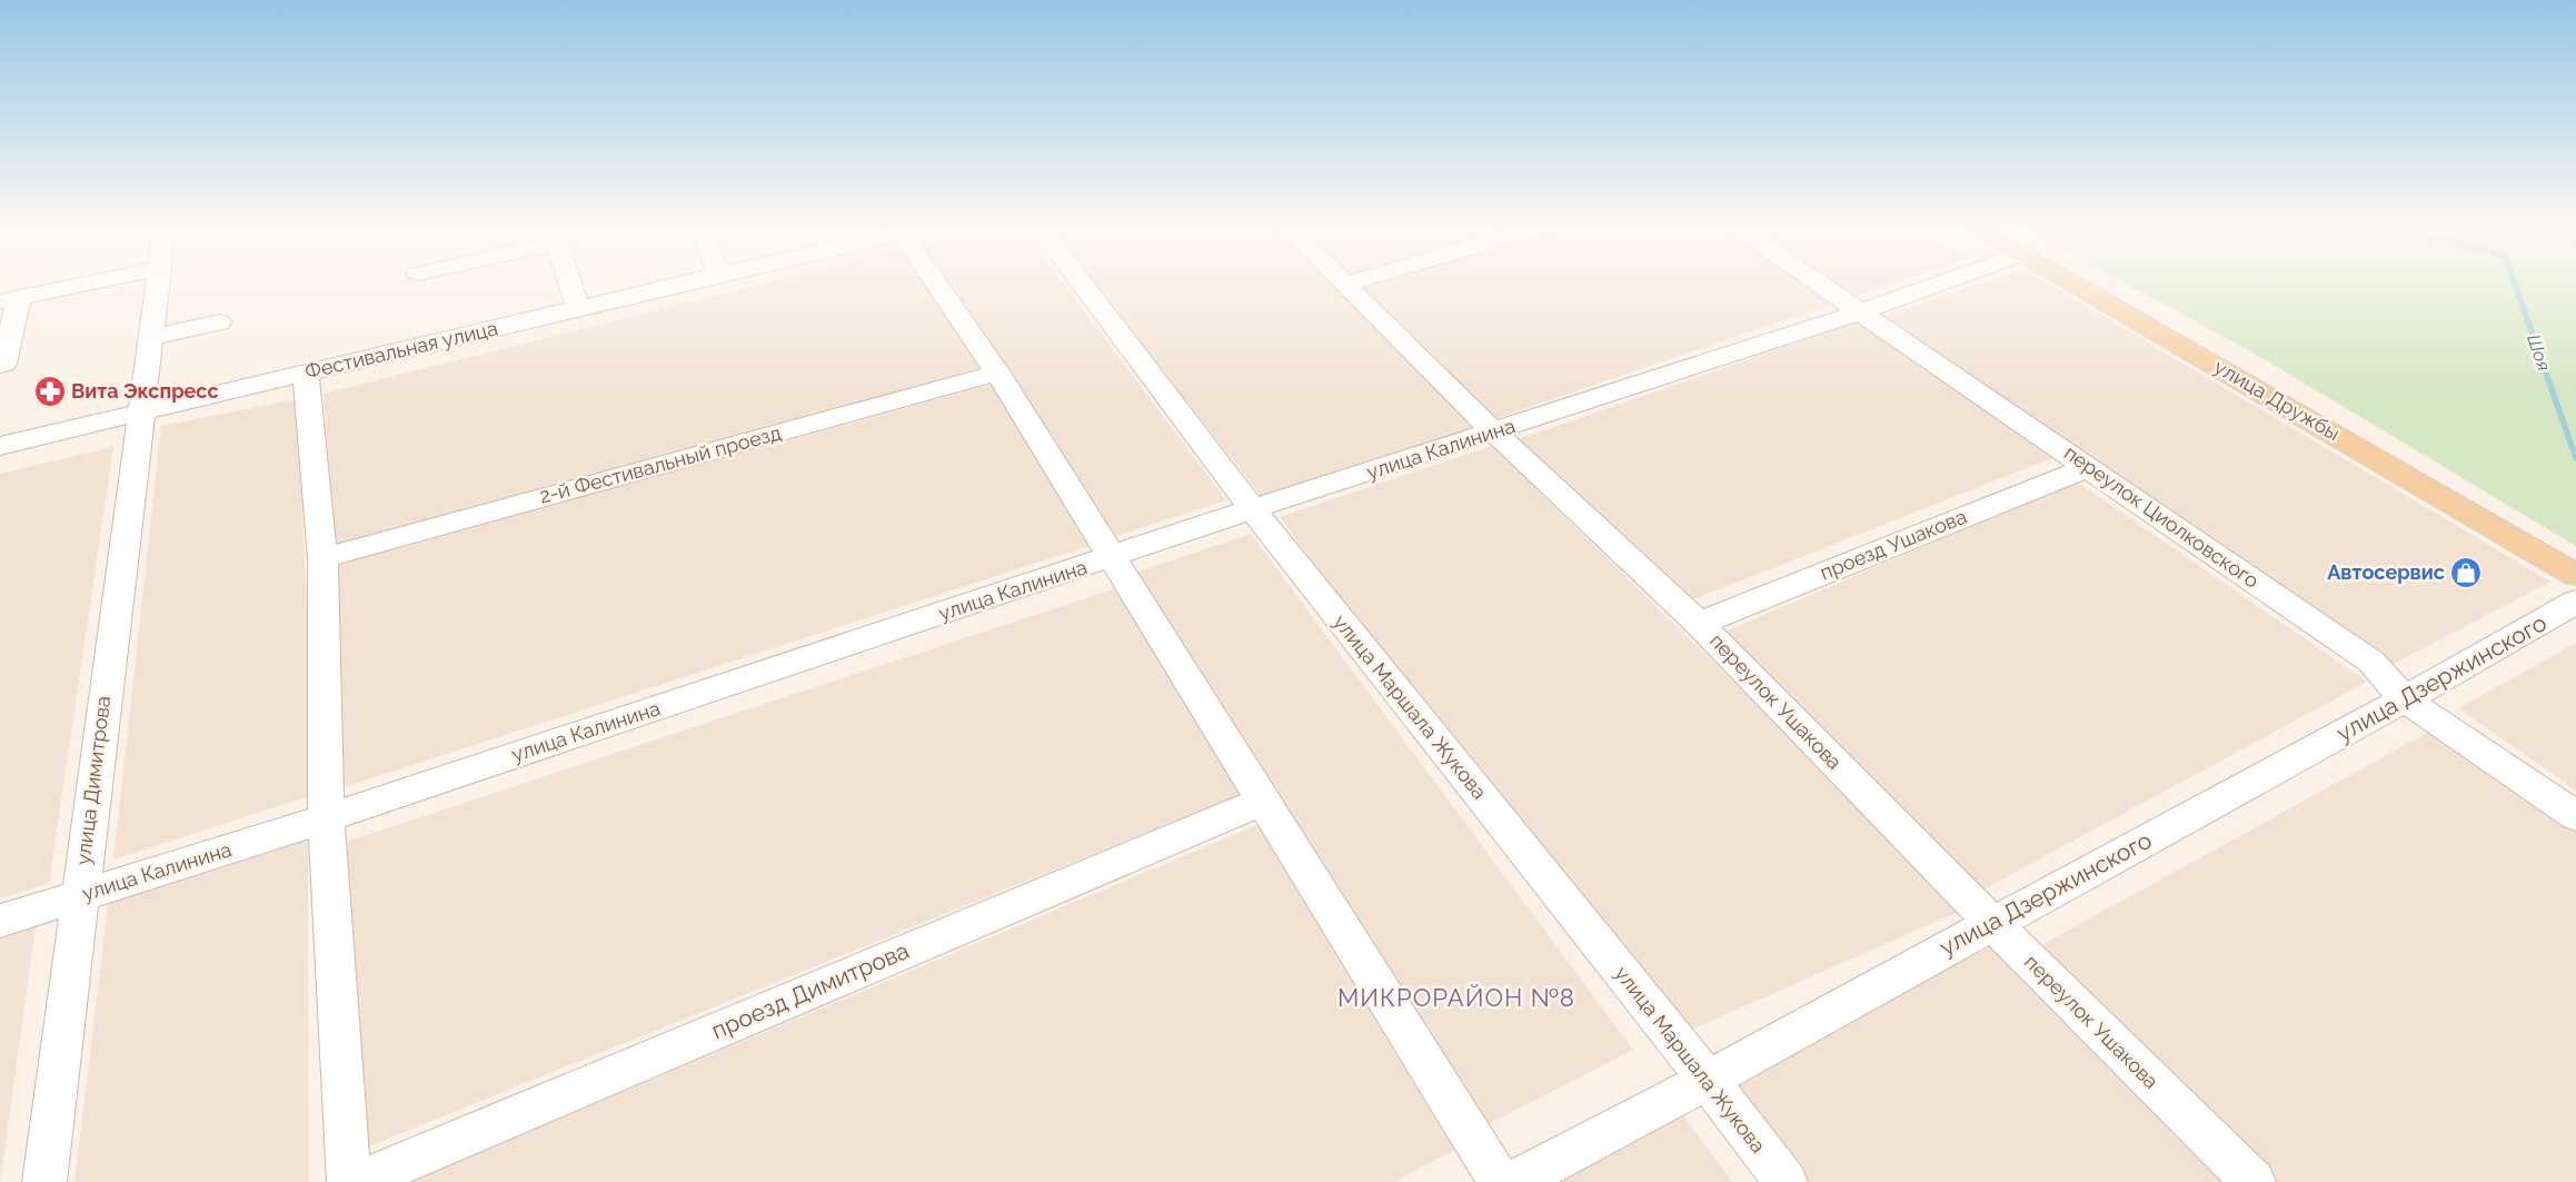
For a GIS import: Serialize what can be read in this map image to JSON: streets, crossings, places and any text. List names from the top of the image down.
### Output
{
  "streets": {
    "main road": ["улица Дружбы"],
    "street": [
      "Фестивальная улица",
      "улица Калинина",
      "2-й Фестивальный проезд",
      "переулок Циолковского",
      "проезд Ушакова",
      "улица Дзержинского",
      "переулок Ушакова",
      "улица Маршала Жукова",
      "улица Димитрова",
      "проезд Димитрова"
    ]
  },
  "crossings": [
    ["Фестивальная улица", "улица Димитрова"],
    ["улица Калинина", "переулок Циолковского"],
    ["улица Калинина", "переулок Ушакова"],
    ["улица Калинина", "улица Маршала Жукова"],
    ["улица Калинина", "улица Димитрова"],
    ["переулок Циолковского", "проезд Ушакова"],
    ["переулок Циолковского", "улица Дзержинского"],
    ["проезд Ушакова", "переулок Ушакова"],
    ["улица Дзержинского", "переулок Ушакова"],
    ["улица Дзержинского", "улица Маршала Жукова"]
  ],
  "districts": ["МИКРОРАЙОН №8"],
  "water": ["Шоя"],
  "places": {
    "pharmacy": ["Вита Экспресс"],
    "shop": ["Автосервис"]
  }
}
